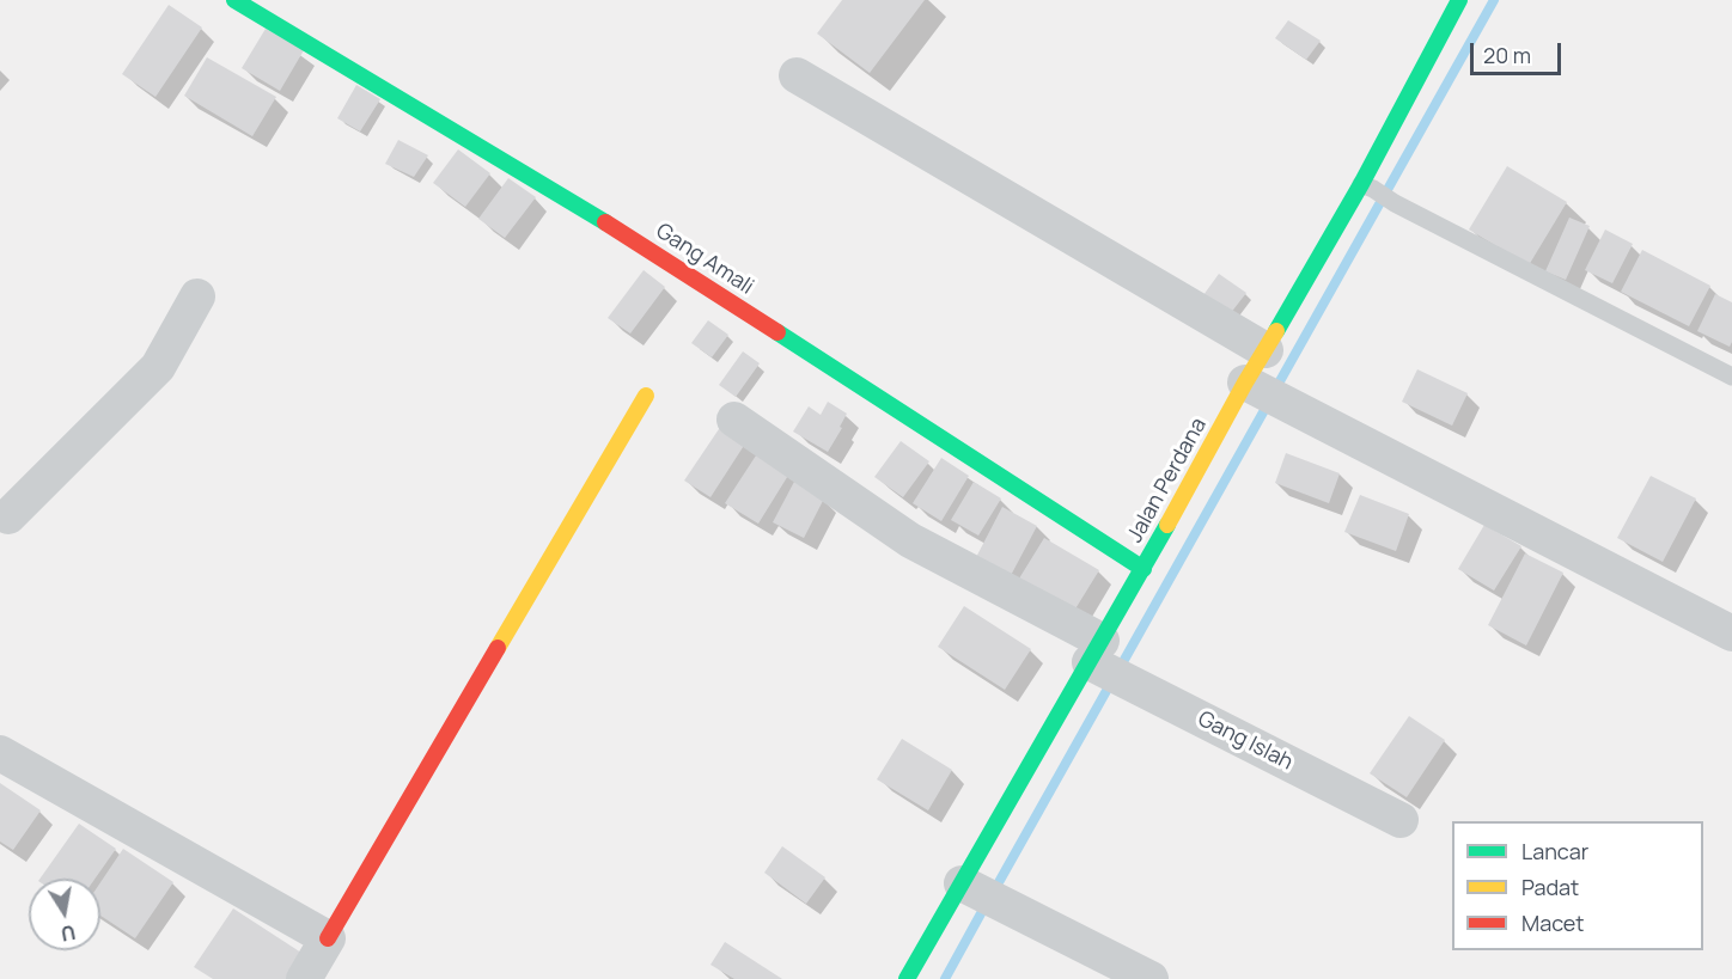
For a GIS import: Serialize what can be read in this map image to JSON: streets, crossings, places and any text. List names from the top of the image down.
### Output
{
  "streets": {
    "street": ["Gang Amali", "Jalan Perdana", "Gang Islah"]
  },
  "crossings": [
    ["Gang Amali", "Jalan Perdana"],
    ["Jalan Perdana", "Gang Islah"]
  ],
  "legend": ["Lancar", "Padat", "Macet"],
  "scale_bar": "20 m",
  "north": "bottom"
}
